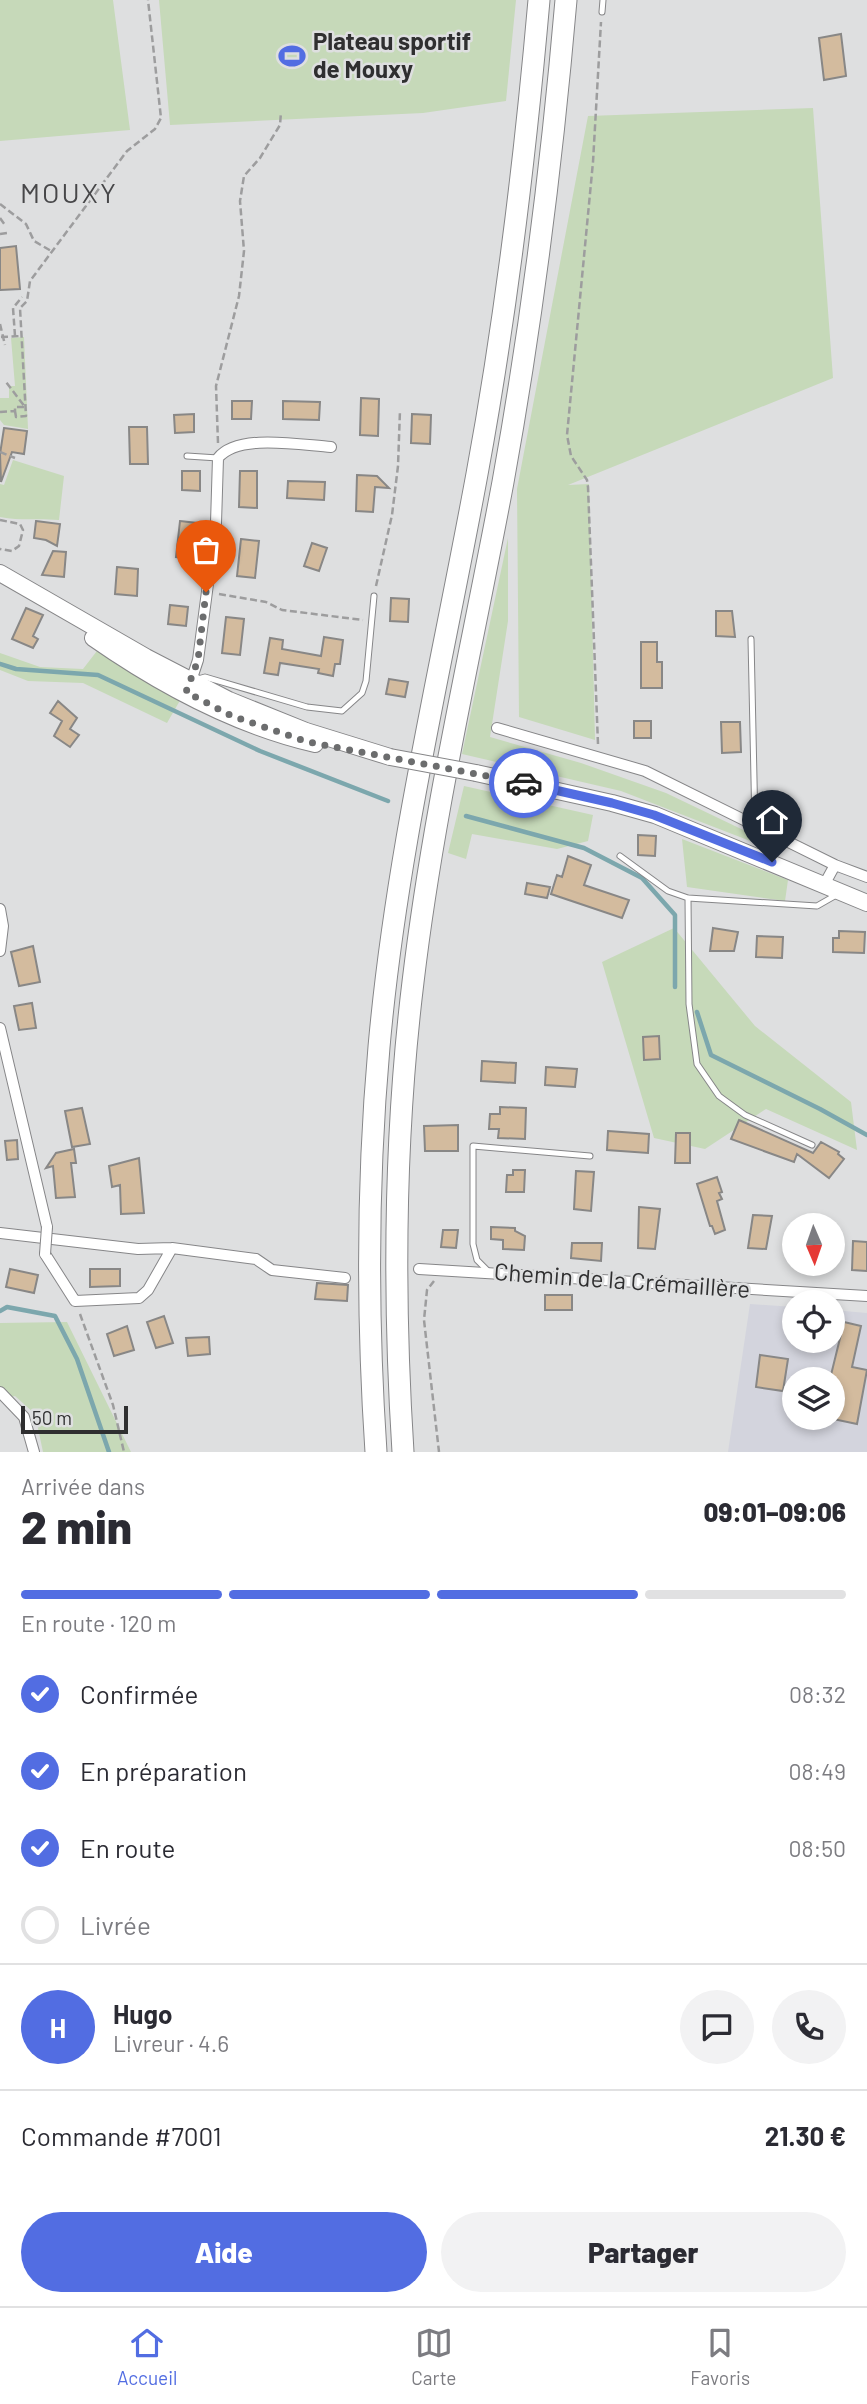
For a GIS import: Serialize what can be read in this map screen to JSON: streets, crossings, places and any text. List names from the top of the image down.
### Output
{
  "streets": {
    "street": ["Chemin de la Crémaillère"]
  },
  "districts": ["MOUXY"],
  "places": {
    "sports": ["Plateau sportif de Mouxy"]
  },
  "scale_bar": "50 m",
  "north": "bottom",
  "page": {
    "scale": "50 m",
    "heading": ["2 min", "Arrivée dans", "09:01–09:06"],
    "panel": [
      "Hugo",
      "Livreur · 4.6",
      "Commande #7001",
      "21.30 €"
    ],
    "bar": "En route · 120 m",
    "list": [
      ["Confirmée", "08:32"],
      ["En préparation", "08:49"],
      ["En route", "08:50"],
      "Livrée"
    ],
    "round": "H",
    "buttons": ["Aide", "Partager"],
    "tabs": ["Accueil", "Carte", "Favoris"]
  }
}
